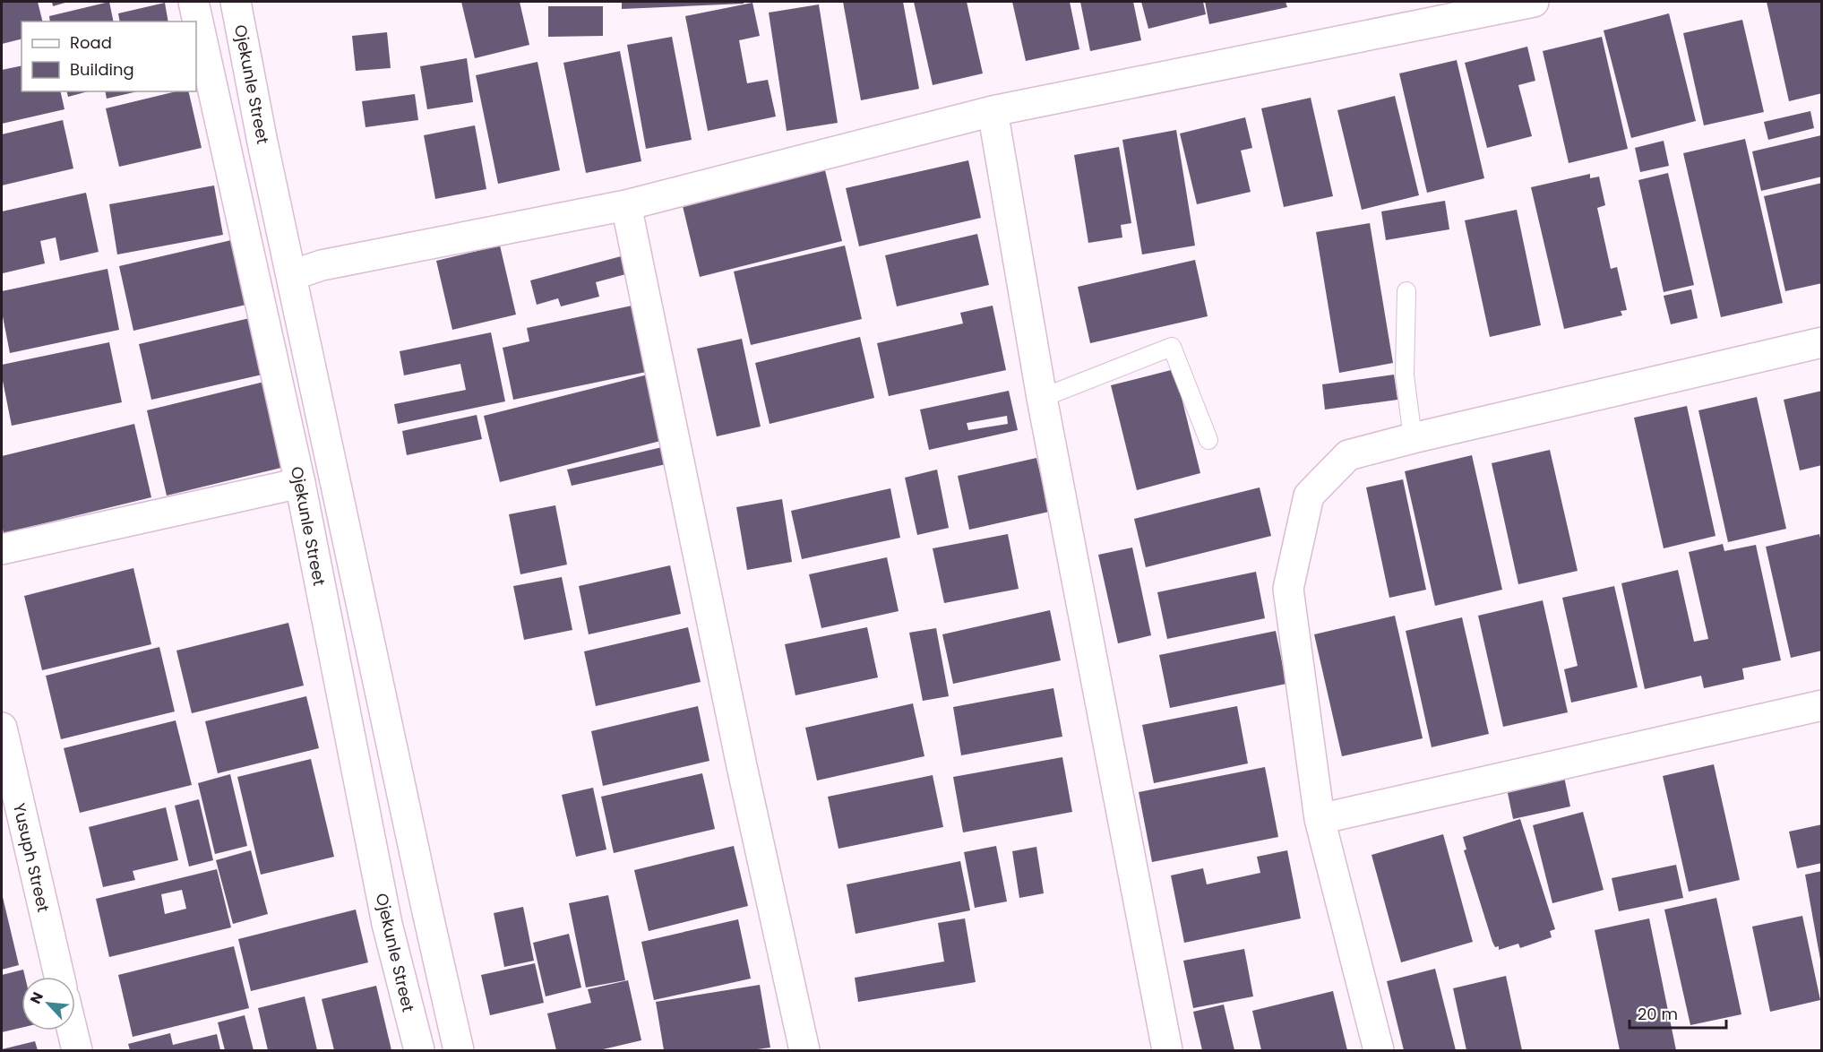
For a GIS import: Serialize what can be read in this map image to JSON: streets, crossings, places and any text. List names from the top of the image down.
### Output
{
  "streets": {
    "street": ["Ojekunle Street", "Yusuph Street"]
  },
  "legend": ["Road", "Building"],
  "scale_bar": "20 m",
  "north": "top left"
}
